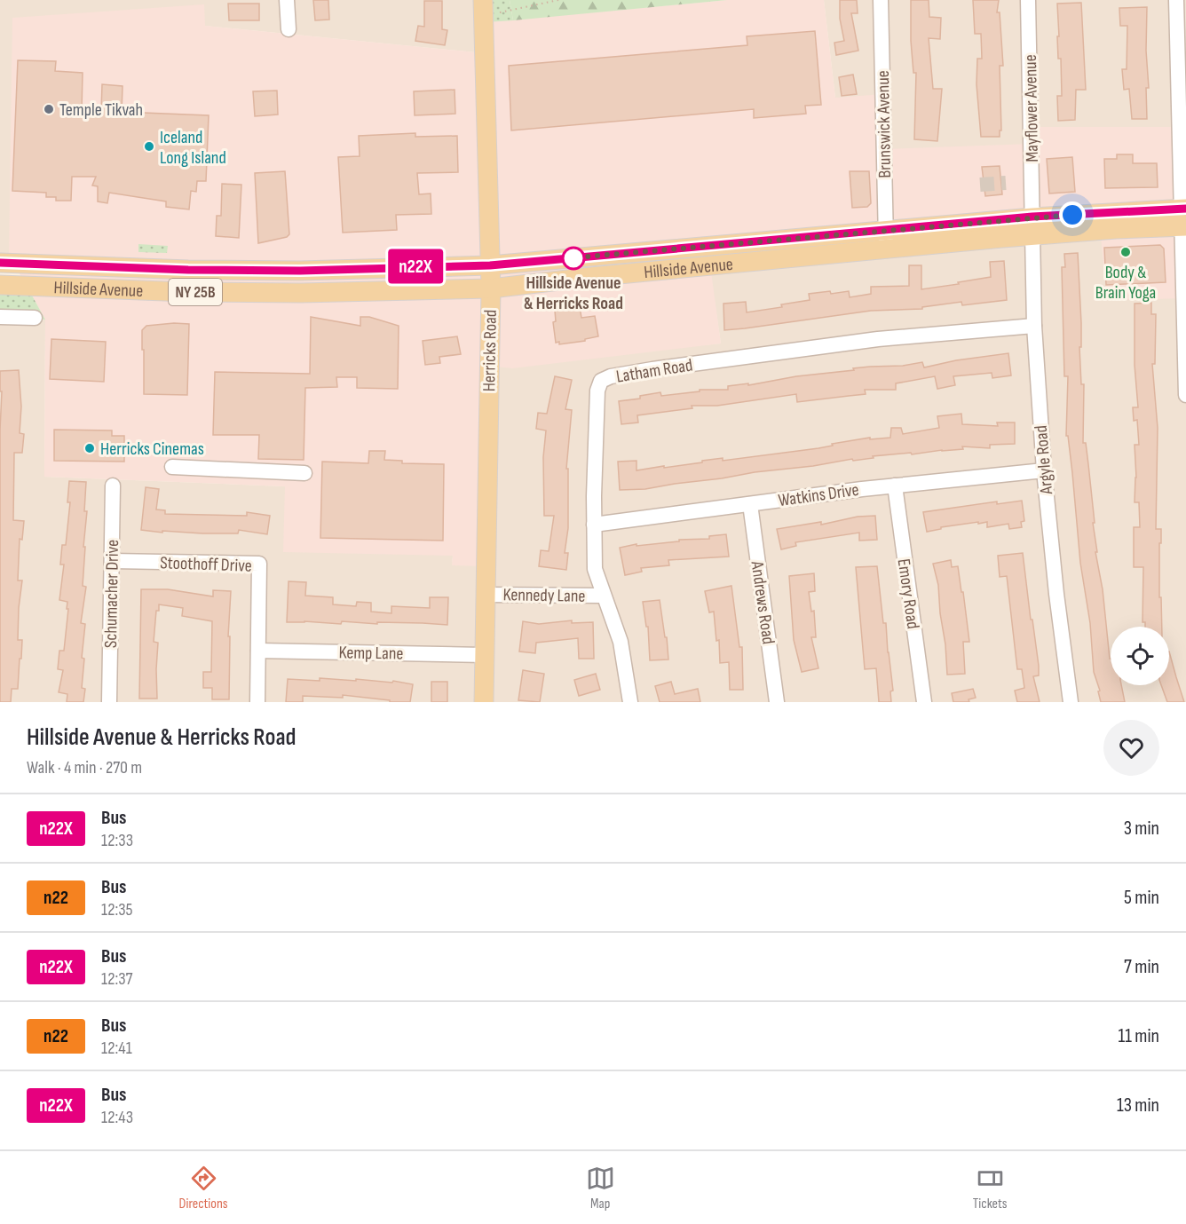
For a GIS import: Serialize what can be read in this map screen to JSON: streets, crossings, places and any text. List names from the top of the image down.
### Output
{
  "streets": {
    "main road": ["Hillside Avenue", "NY 25B", "Herricks Road"],
    "street": [
      "Mayflower Avenue",
      "Brunswick Avenue",
      "Latham Road",
      "Argyle Road",
      "Watkins Drive",
      "Stoothoff Drive",
      "Schumacher Drive",
      "Emory Road",
      "Kennedy Lane",
      "Andrews Road",
      "Kemp Lane"
    ]
  },
  "crossings": [
    ["Mayflower Avenue", "Hillside Avenue"],
    ["Mayflower Avenue", "Argyle Road"],
    ["Brunswick Avenue", "Hillside Avenue"],
    ["Hillside Avenue", "Herricks Road"],
    ["Hillside Avenue", "Argyle Road"],
    ["Herricks Road", "Kennedy Lane"],
    ["Herricks Road", "Kemp Lane"],
    ["Latham Road", "Argyle Road"],
    ["Latham Road", "Watkins Drive"],
    ["Latham Road", "Kennedy Lane"],
    ["Argyle Road", "Watkins Drive"],
    ["Watkins Drive", "Emory Road"],
    ["Watkins Drive", "Andrews Road"],
    ["Stoothoff Drive", "Schumacher Drive"],
    ["Stoothoff Drive", "Kemp Lane"]
  ],
  "places": [
    "Temple Tikvah",
    "Iceland Long Island",
    "Body & Brain Yoga",
    "Hillside Avenue & Herricks Road",
    "Herricks Cinemas"
  ],
  "lines": ["bus line n22X"],
  "page": {
    "on_map": "n22X",
    "heading": ["Hillside Avenue & Herricks Road", "Walk · 4 min · 270 m"],
    "list": [
      {
        "mark": "n22X",
        "name": "Bus",
        "note": "12:33",
        "value": "3 min"
      },
      {
        "mark": "n22",
        "name": "Bus",
        "note": "12:35",
        "value": "5 min"
      },
      {
        "mark": "n22X",
        "name": "Bus",
        "note": "12:37",
        "value": "7 min"
      },
      {
        "mark": "n22",
        "name": "Bus",
        "note": "12:41",
        "value": "11 min"
      },
      {
        "mark": "n22X",
        "name": "Bus",
        "note": "12:43",
        "value": "13 min"
      }
    ],
    "tabs": ["Directions", "Map", "Tickets"]
  }
}
